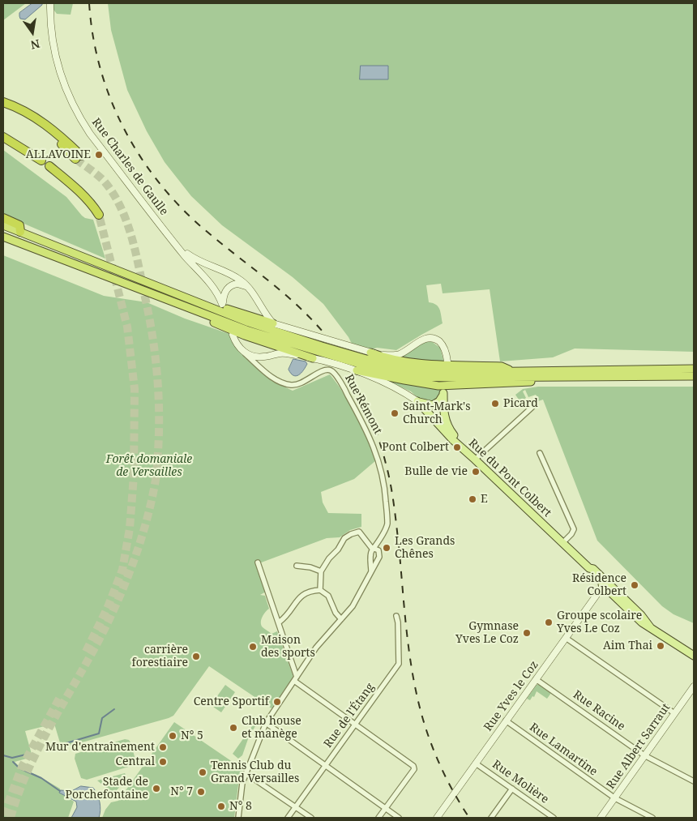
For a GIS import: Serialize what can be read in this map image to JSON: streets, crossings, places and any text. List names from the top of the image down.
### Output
{
  "streets": {
    "main road": [
      "Rue Charles de Gaulle",
      "Rue du Pont Colbert",
      "Rue Yves le Coz",
      "Rue Albert Sarraut"
    ],
    "street": [
      "Rue Rémont",
      "Rue Racine",
      "Rue de l'Étang",
      "Rue Lamartine",
      "Rue Molière"
    ]
  },
  "crossings": [
    ["Rue du Pont Colbert", "Rue Yves le Coz"],
    ["Rue Yves le Coz", "Rue Racine"],
    ["Rue Yves le Coz", "Rue Lamartine"],
    ["Rue Yves le Coz", "Rue Molière"],
    ["Rue Racine", "Rue Albert Sarraut"],
    ["Rue Albert Sarraut", "Rue Lamartine"]
  ],
  "parks": ["Forêt domaniale de Versailles"],
  "places": [
    "ALLAVOINE",
    "Picard",
    "Saint-Mark's Church",
    "Pont Colbert",
    "Bulle de vie",
    "E",
    "Les Grands Chênes",
    "Résidence Colbert",
    "Groupe scolaire Yves Le Coz",
    "Gymnase Yves Le Coz",
    "Aim Thai",
    "Maison des sports",
    "carrière forestiaire",
    "Centre Sportif",
    "Club house et manège",
    "N° 5",
    "Mur d'entraînement",
    "Central",
    "Tennis Club du Grand Versailles",
    "Stade de Porchefontaine",
    "N° 7",
    "N° 8"
  ],
  "north": "bottom"
}
